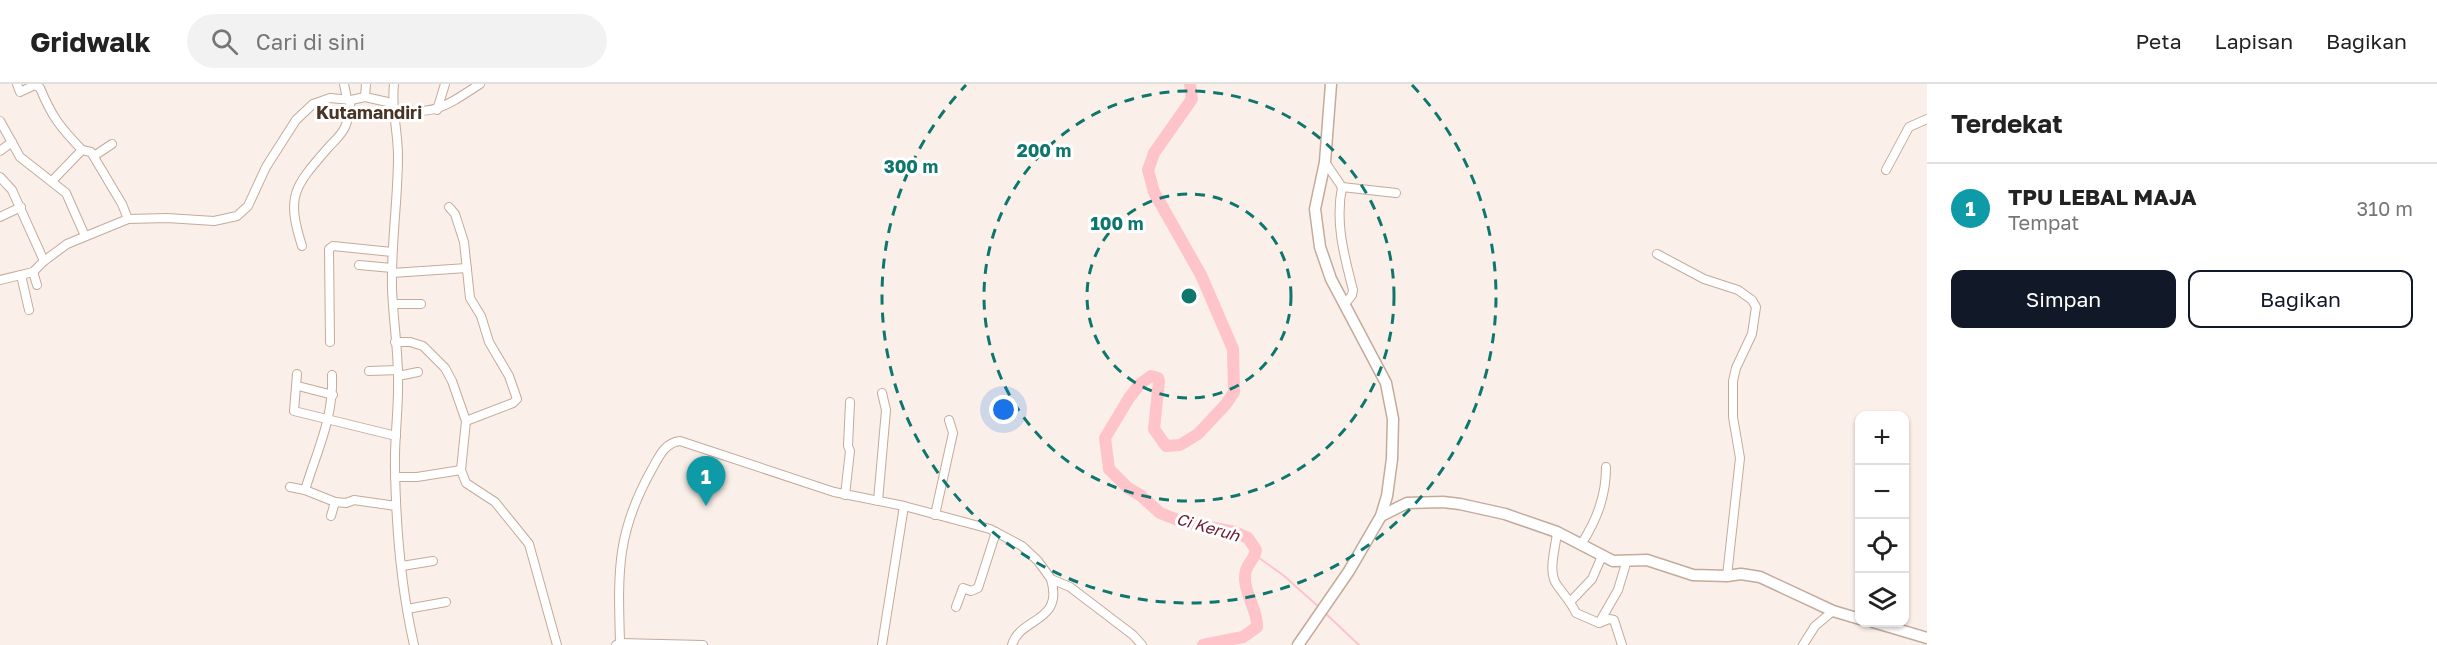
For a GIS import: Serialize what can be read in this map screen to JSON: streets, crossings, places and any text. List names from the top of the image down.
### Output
{
  "districts": ["Kutamandiri"],
  "water": ["Ci Keruh"],
  "page": {
    "header": "Gridwalk",
    "search": "Cari di sini",
    "nav": ["Peta", "Lapisan", "Bagikan"],
    "heading": "Terdekat",
    "list": [
      {
        "mark": "1",
        "name": "TPU LEBAL MAJA",
        "note": "Tempat",
        "value": "310 m"
      }
    ],
    "buttons": ["Simpan", "Bagikan"],
    "map_buttons": ["+", "−"],
    "pins": "1"
  },
  "rings": ["200 m", "300 m", "100 m"]
}
